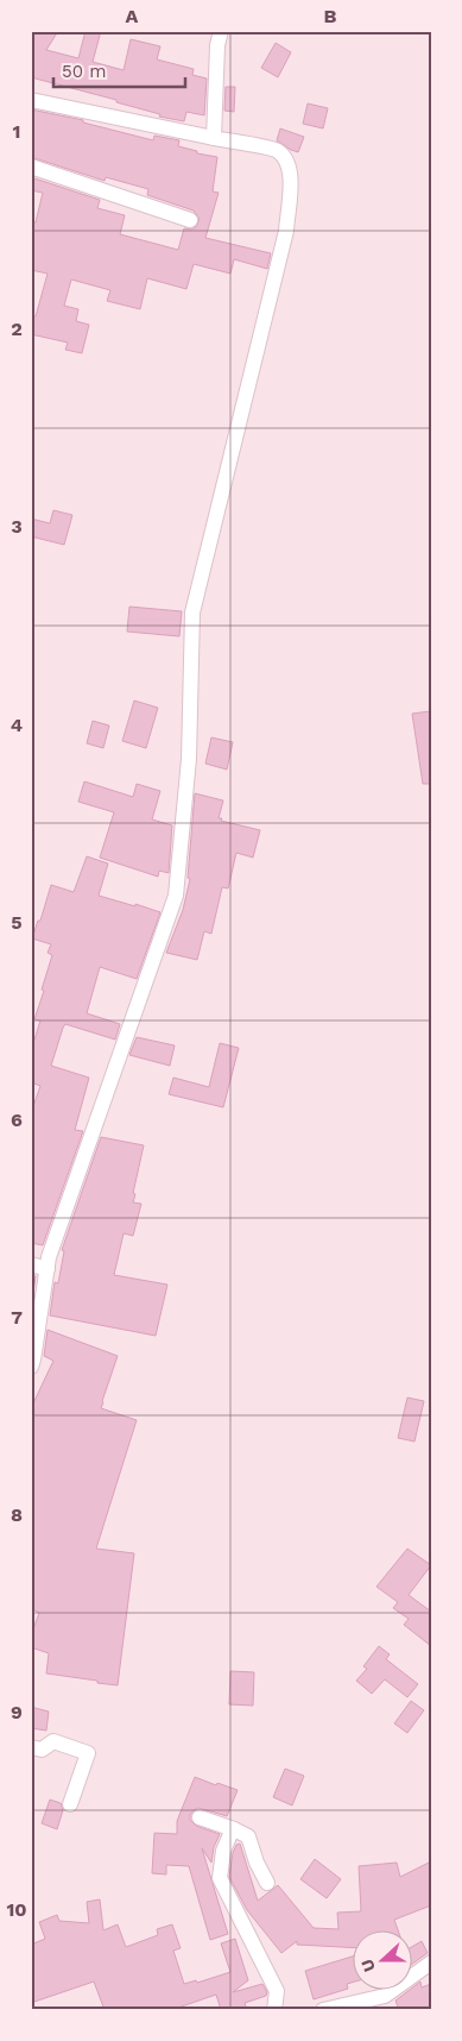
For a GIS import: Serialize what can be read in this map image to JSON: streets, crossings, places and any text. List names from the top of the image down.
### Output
{
  "scale_bar": "50 m",
  "north": "left",
  "grid": {
    "columns": ["A", "B"],
    "rows": [
      "1",
      "2",
      "3",
      "4",
      "5",
      "6",
      "7",
      "8",
      "9",
      "10"
    ]
  }
}
